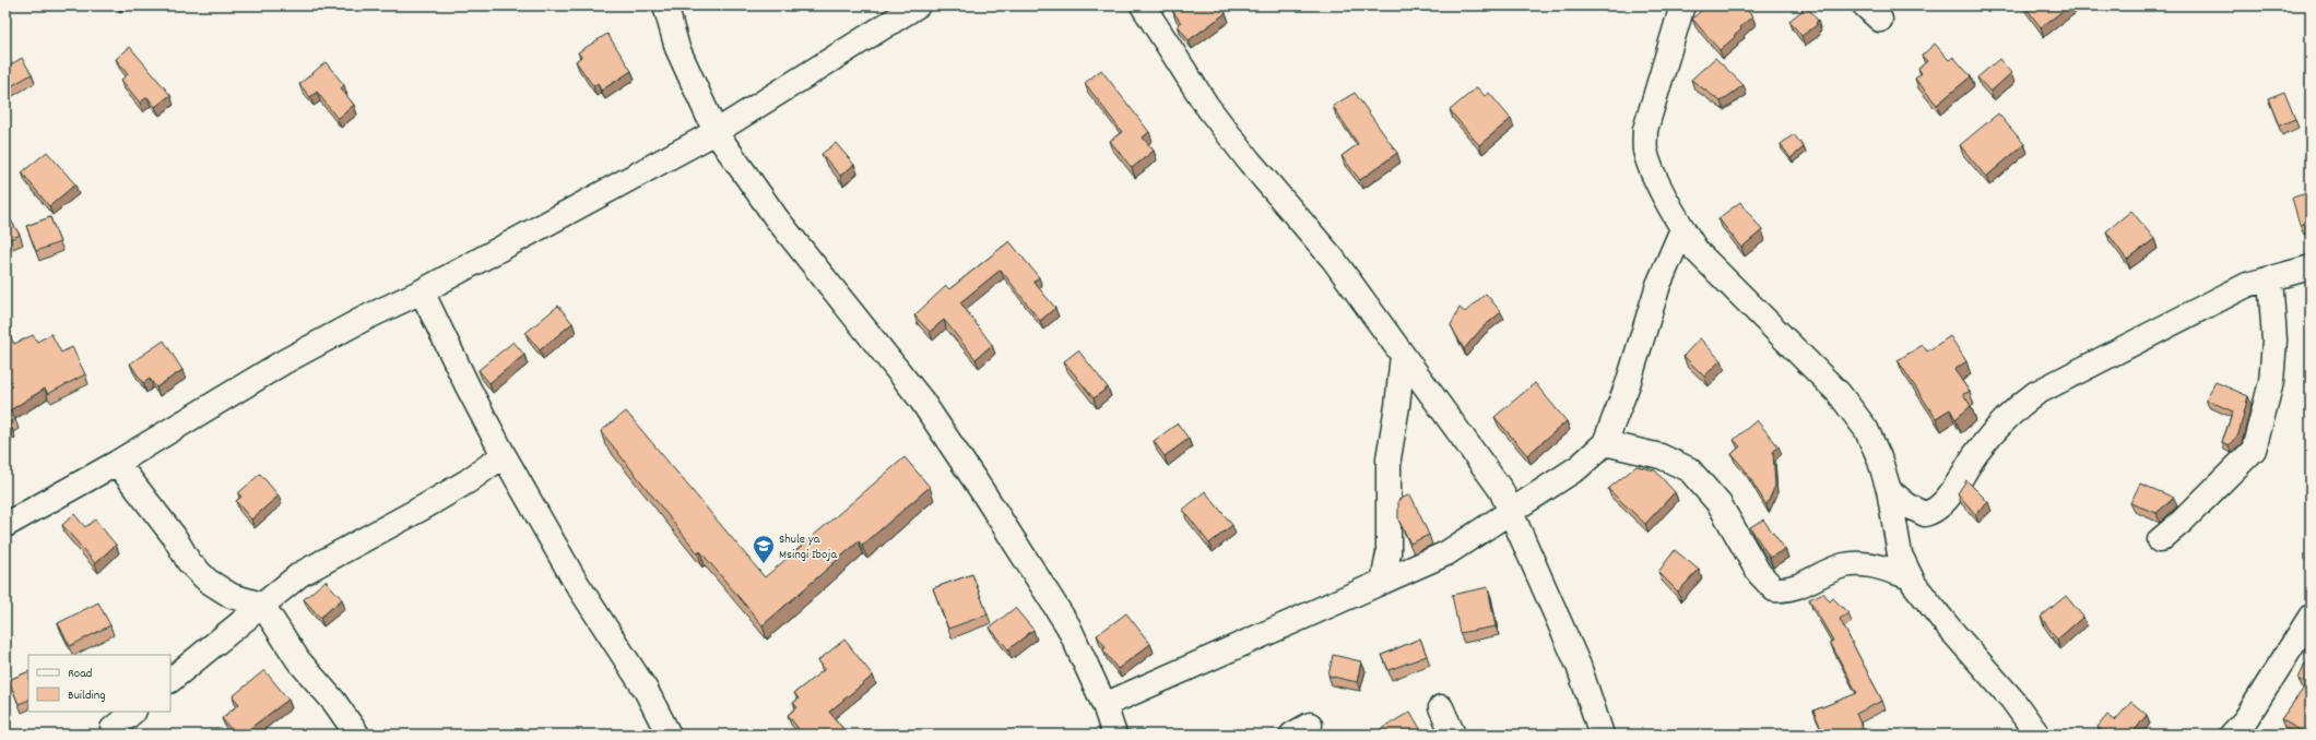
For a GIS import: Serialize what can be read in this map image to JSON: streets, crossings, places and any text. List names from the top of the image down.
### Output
{
  "places": {
    "school or university": ["Shule ya Msingi Iboja"]
  },
  "legend": ["Road", "Building"]
}
